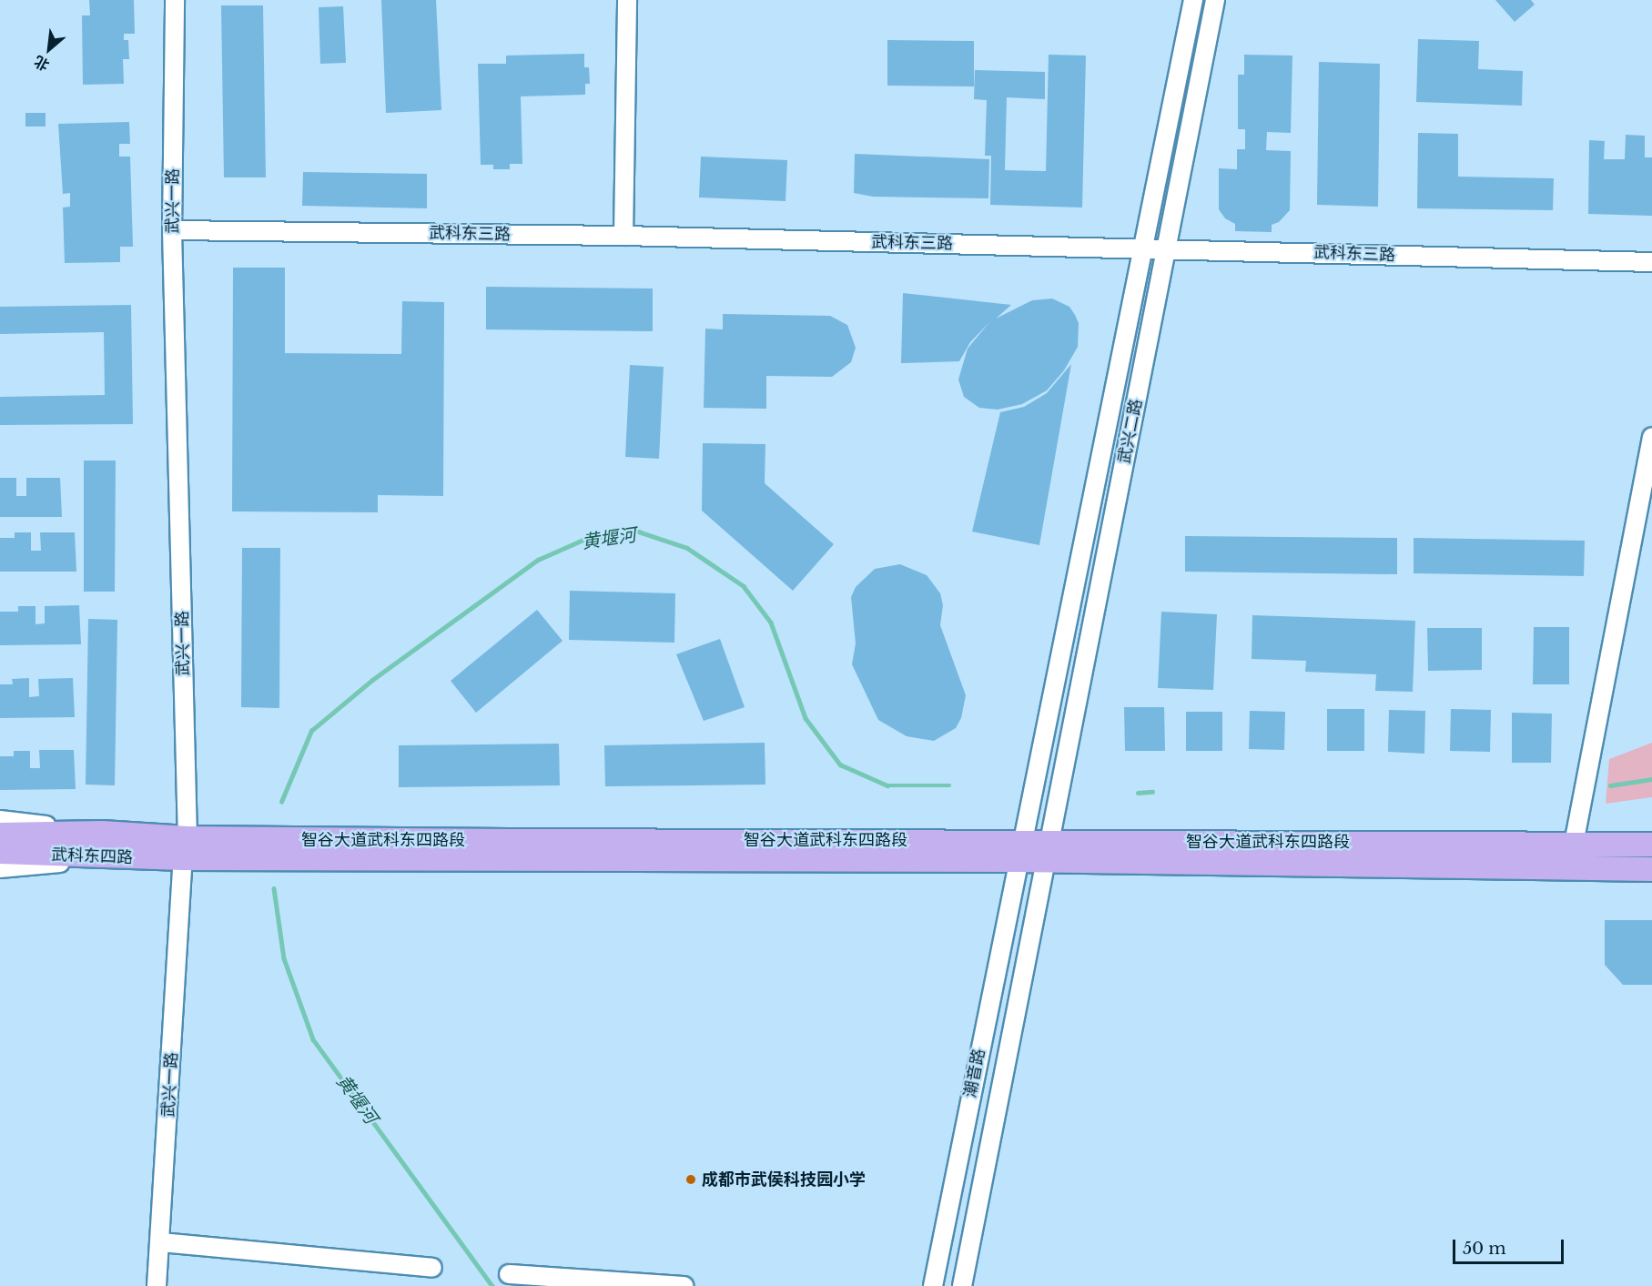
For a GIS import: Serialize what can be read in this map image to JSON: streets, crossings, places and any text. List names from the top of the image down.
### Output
{
  "streets": {
    "main road": ["智谷大道武科东四路段", "武科东四路"],
    "street": [
      "武兴一路",
      "武科东三路",
      "武兴二路",
      "潮音路"
    ]
  },
  "crossings": [
    ["武兴一路", "武科东三路"],
    ["武兴一路", "智谷大道武科东四路段"],
    ["武兴一路", "武科东四路"],
    ["武科东三路", "武兴二路"],
    ["武科东三路", "潮音路"],
    ["武兴二路", "智谷大道武科东四路段"],
    ["武兴二路", "潮音路"],
    ["智谷大道武科东四路段", "武科东四路"],
    ["智谷大道武科东四路段", "潮音路"]
  ],
  "water": ["黄堰河"],
  "places": ["成都市武侯科技园小学"],
  "scale_bar": "50 m",
  "north": "bottom left"
}
